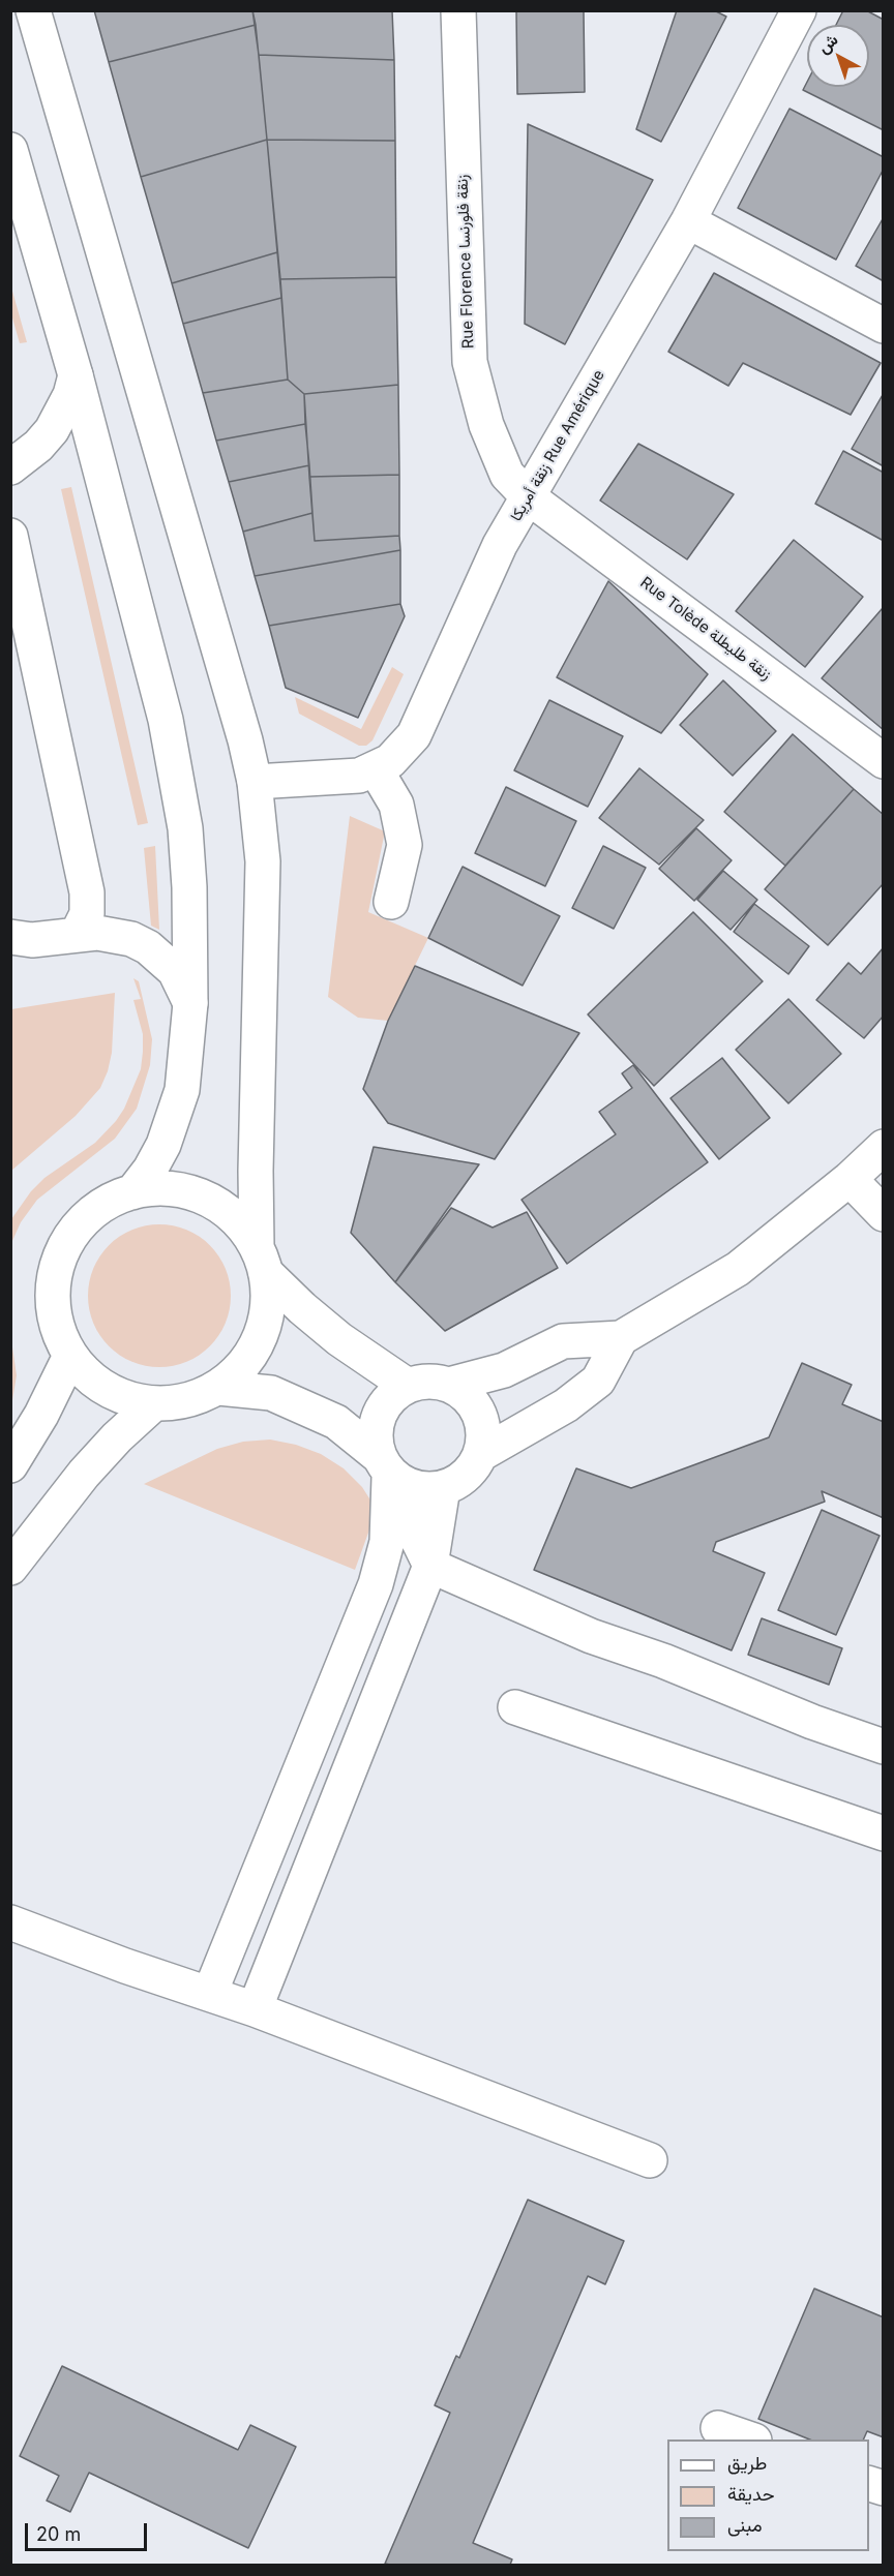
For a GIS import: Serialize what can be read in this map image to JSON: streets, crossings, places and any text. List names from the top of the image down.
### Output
{
  "streets": {
    "street": ["Rue Florence زنقة فلورنسا", "زنقة أمريكا Rue Amérique", "Rue Tolède زنقة طليطلة"]
  },
  "crossings": [
    ["Rue Florence زنقة فلورنسا", "زنقة أمريكا Rue Amérique"],
    ["Rue Florence زنقة فلورنسا", "Rue Tolède زنقة طليطلة"],
    ["زنقة أمريكا Rue Amérique", "Rue Tolède زنقة طليطلة"]
  ],
  "legend": ["طريق", "حديقة", "مبنى"],
  "scale_bar": "20 m",
  "north": "top left"
}
